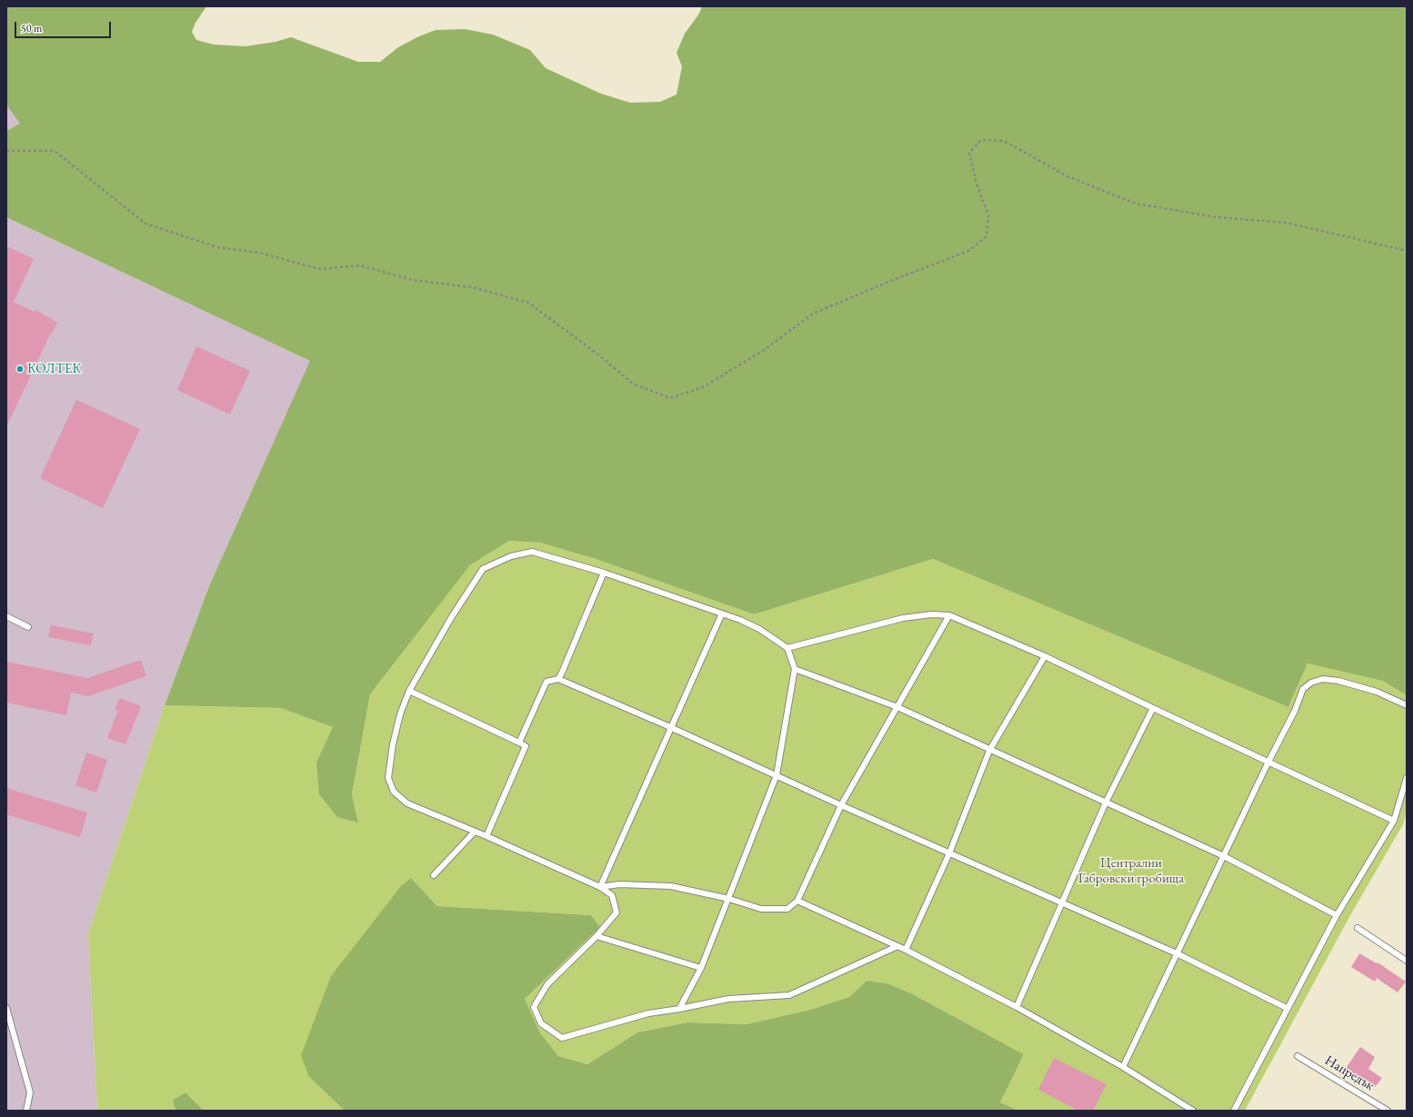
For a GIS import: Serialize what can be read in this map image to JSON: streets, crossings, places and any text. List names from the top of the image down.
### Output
{
  "streets": {
    "lane": ["Напредък"]
  },
  "parks": ["Централни Габровски гробища"],
  "places": ["КОЛТЕК"],
  "scale_bar": "50 m"
}
